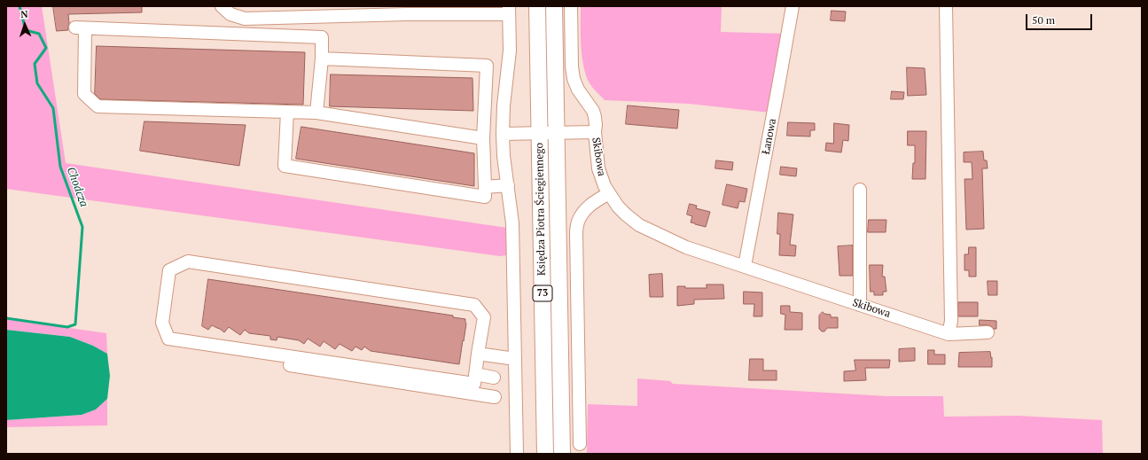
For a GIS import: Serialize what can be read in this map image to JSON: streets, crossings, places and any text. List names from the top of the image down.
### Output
{
  "streets": {
    "main road": ["Księdza Piotra Ściegiennego", "73"],
    "street": ["Łanowa", "Skibowa"]
  },
  "crossings": [
    ["Łanowa", "Skibowa"],
    ["Skibowa", "Księdza Piotra Ściegiennego"]
  ],
  "water": ["Chodcza"],
  "scale_bar": "50 m",
  "north": "top"
}
